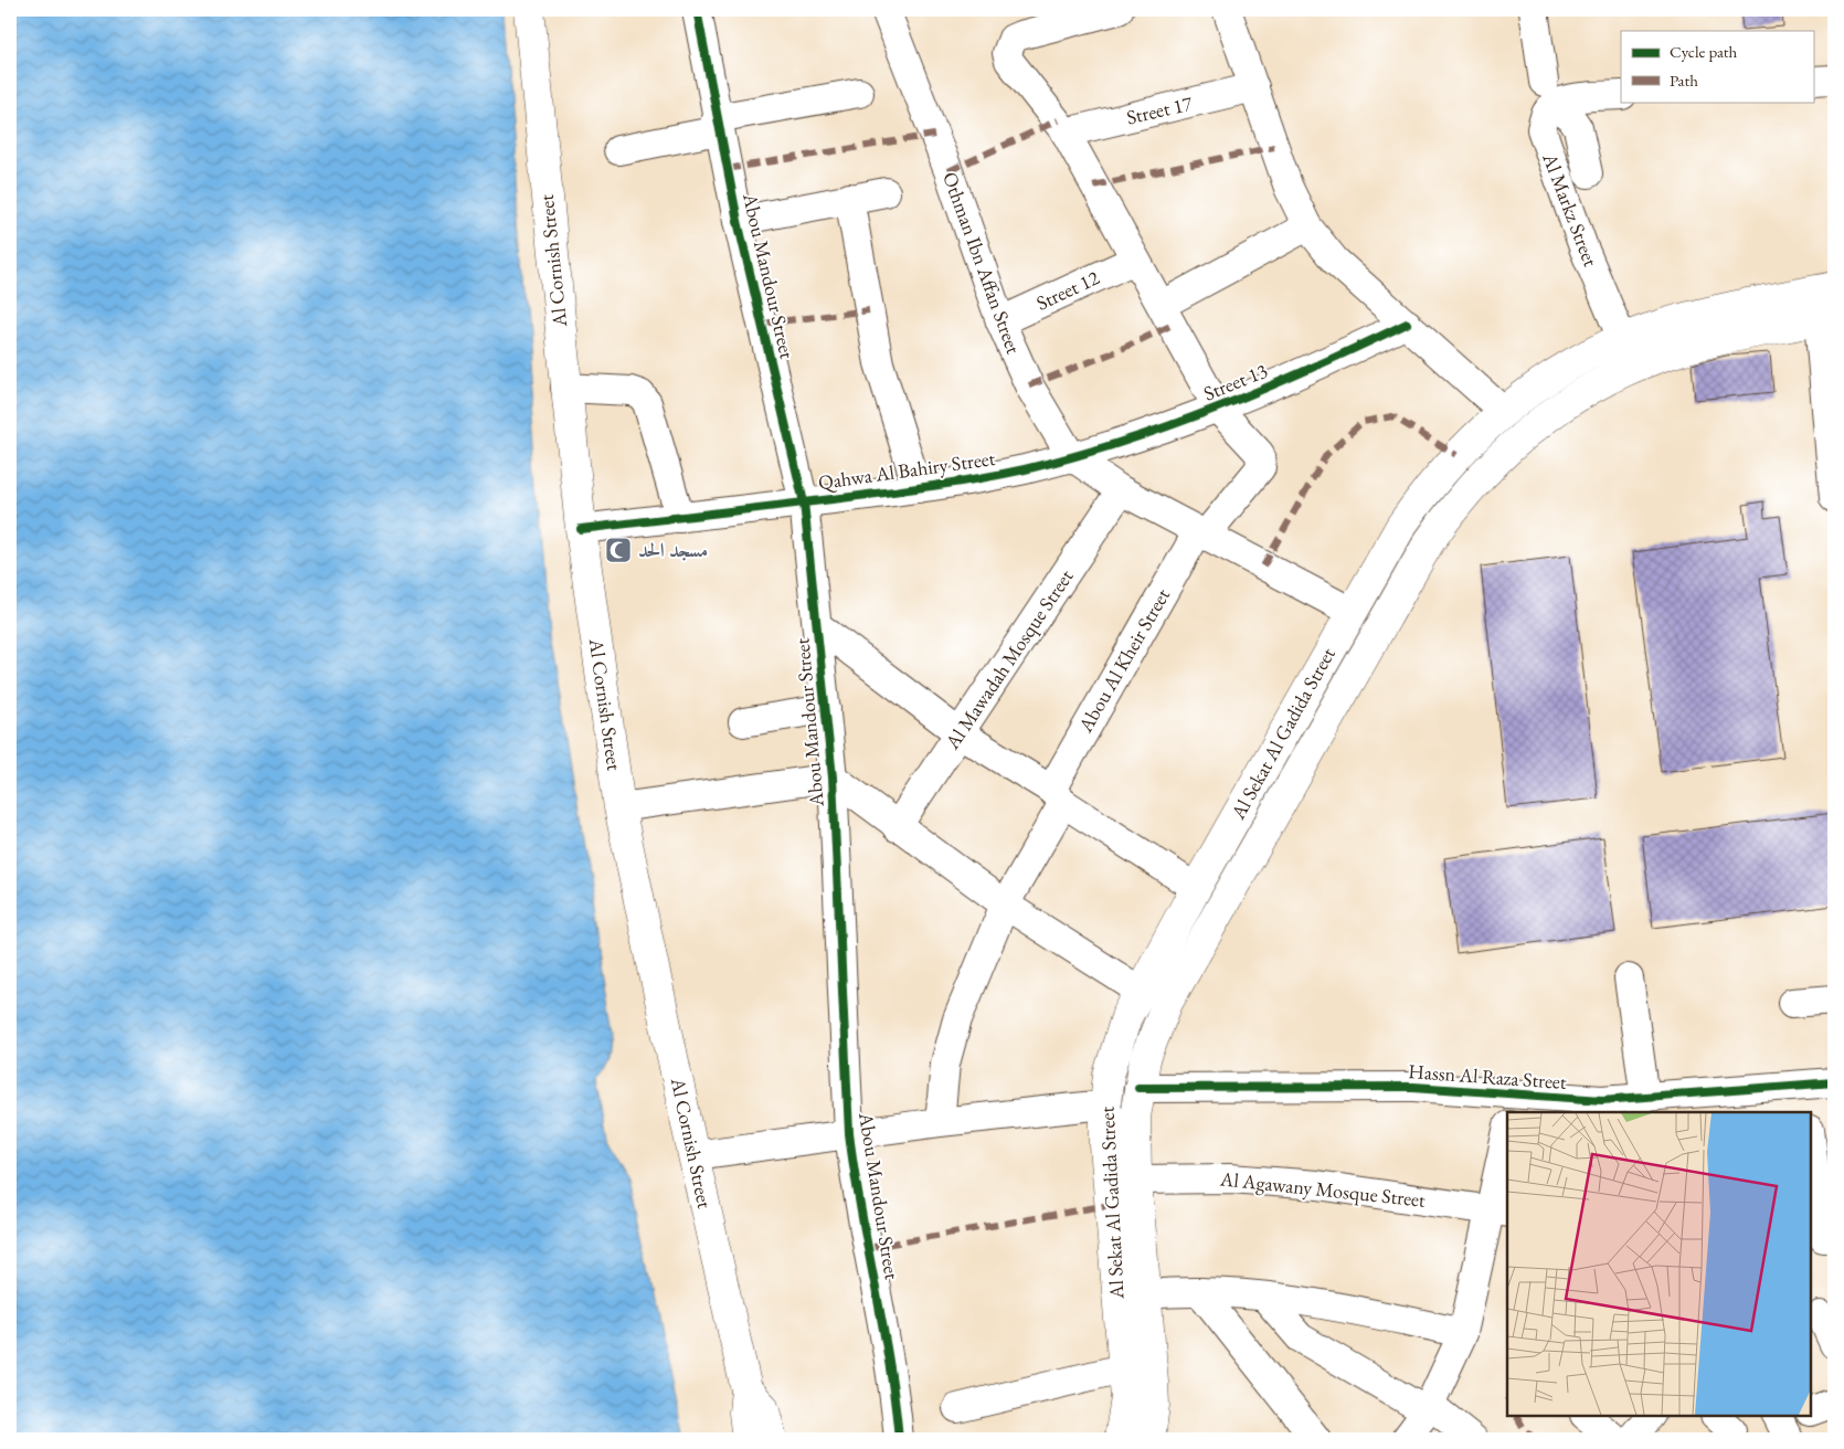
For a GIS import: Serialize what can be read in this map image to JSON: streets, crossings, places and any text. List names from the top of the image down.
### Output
{
  "streets": {
    "main road": ["Al Cornish Street", "Al Sekat Al Gadida Street"],
    "street": [
      "Street 17",
      "Al Markz Street",
      "Othman Ibn Affan Street",
      "Abou Mandour Street",
      "Street 12",
      "Street 13",
      "Qahwa Al Bahiry Street",
      "Al Mawadah Mosque Street",
      "Abou Al Kheir Street",
      "Hassn Al Raza Street",
      "Al Agawany Mosque Street"
    ]
  },
  "crossings": [
    ["Al Markz Street", "Al Sekat Al Gadida Street"],
    ["Al Cornish Street", "Qahwa Al Bahiry Street"],
    ["Othman Ibn Affan Street", "Street 12"],
    ["Othman Ibn Affan Street", "Street 13"],
    ["Othman Ibn Affan Street", "Qahwa Al Bahiry Street"],
    ["Othman Ibn Affan Street", "Al Mawadah Mosque Street"],
    ["Othman Ibn Affan Street", "Abou Al Kheir Street"],
    ["Othman Ibn Affan Street", "Al Sekat Al Gadida Street"],
    ["Abou Mandour Street", "Qahwa Al Bahiry Street"],
    ["Street 13", "Qahwa Al Bahiry Street"],
    ["Street 13", "Abou Al Kheir Street"],
    ["Al Sekat Al Gadida Street", "Hassn Al Raza Street"],
    ["Al Sekat Al Gadida Street", "Al Agawany Mosque Street"]
  ],
  "places": {
    "mosque": ["مسجد الحد"]
  },
  "legend": ["Cycle path", "Path"]
}
